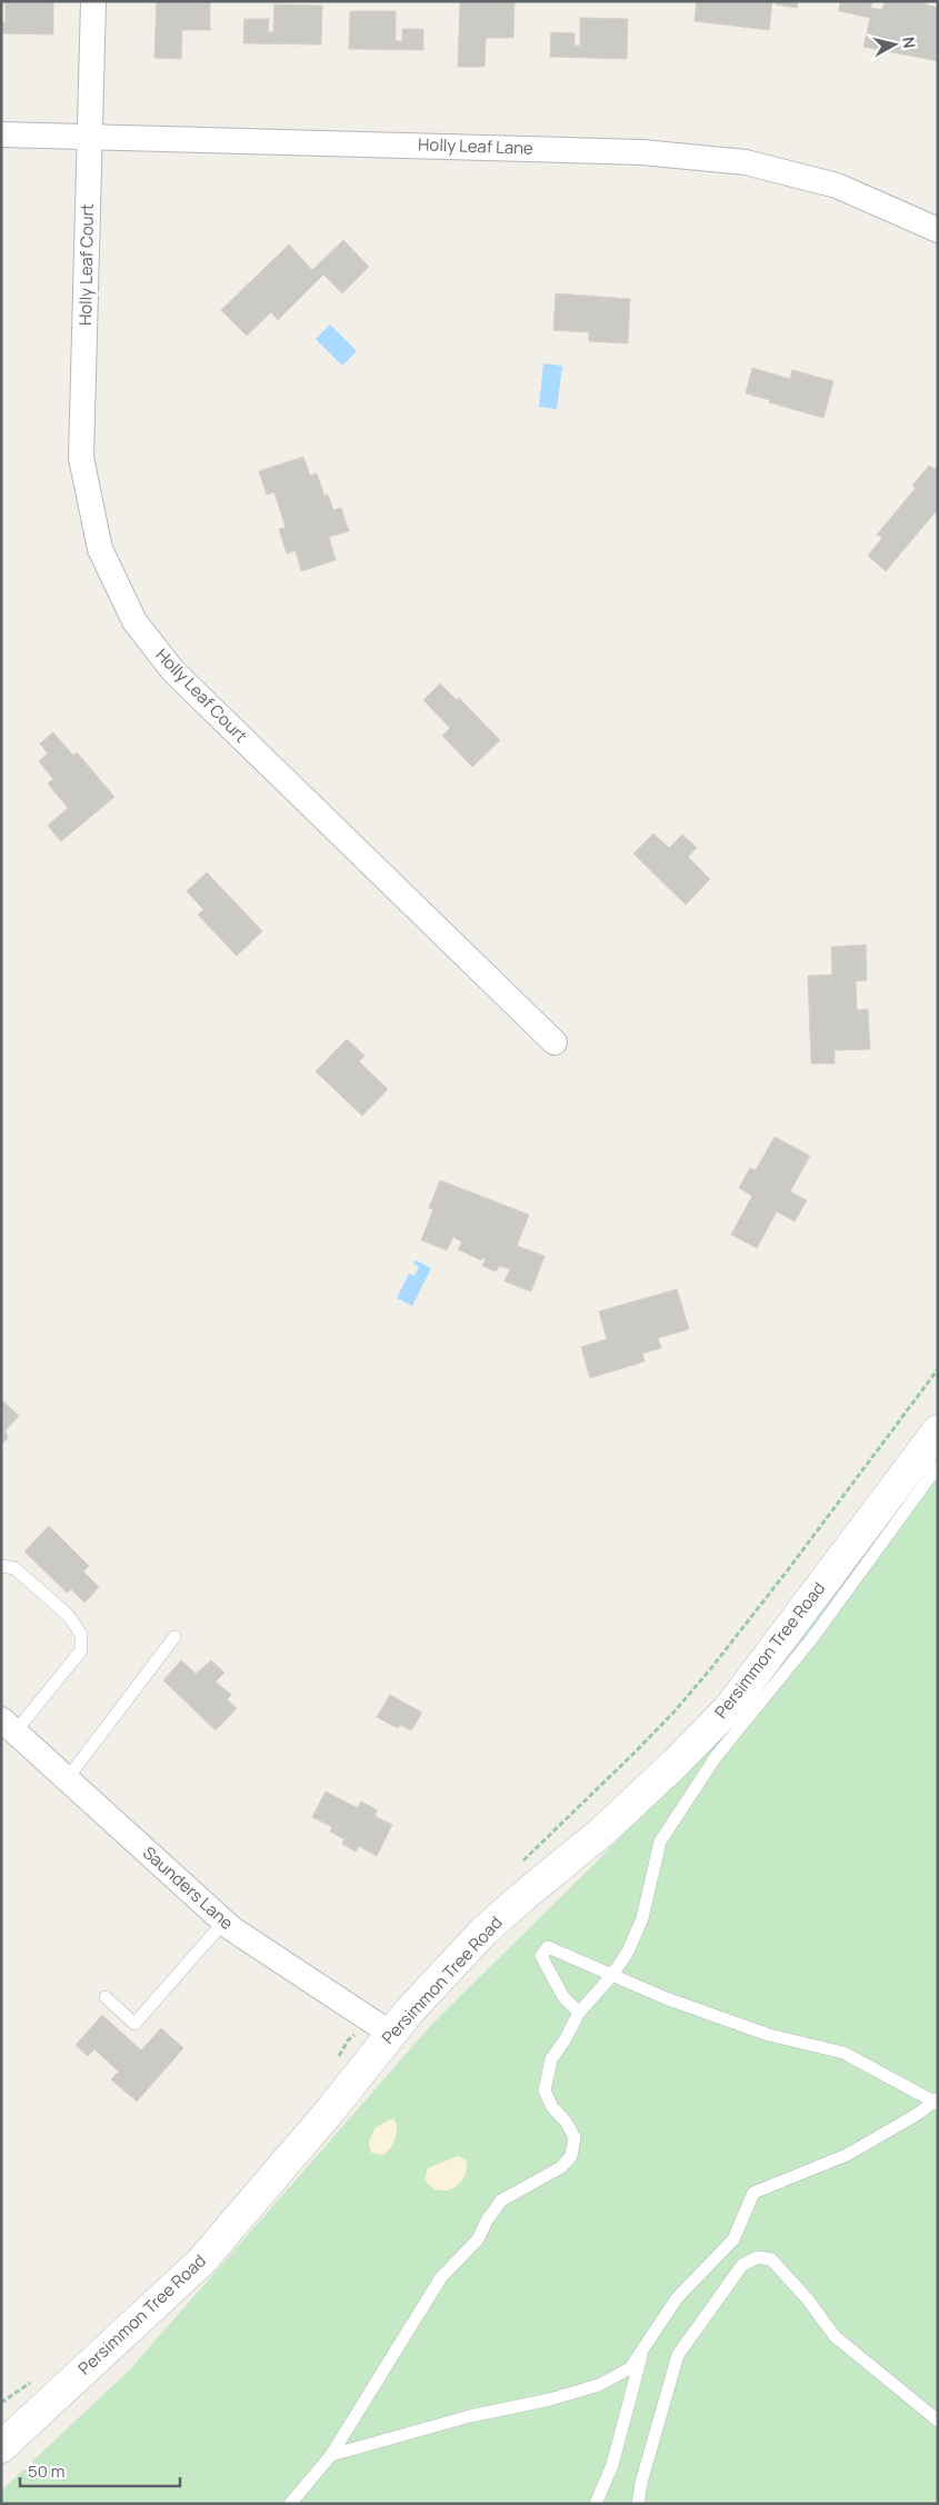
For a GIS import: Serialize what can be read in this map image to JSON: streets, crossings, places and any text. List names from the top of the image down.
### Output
{
  "streets": {
    "main road": ["Persimmon Tree Road"],
    "street": ["Holly Leaf Lane", "Holly Leaf Court", "Saunders Lane"]
  },
  "crossings": [
    ["Holly Leaf Lane", "Holly Leaf Court"],
    ["Persimmon Tree Road", "Saunders Lane"]
  ],
  "scale_bar": "50 m",
  "north": "right"
}
